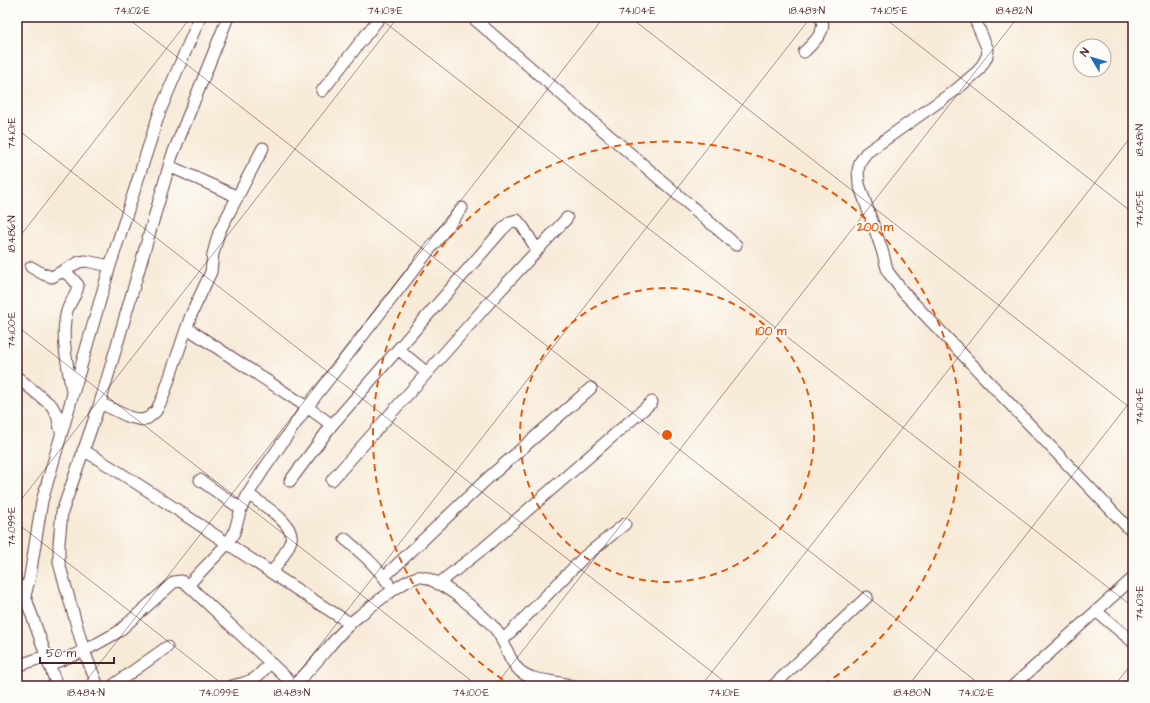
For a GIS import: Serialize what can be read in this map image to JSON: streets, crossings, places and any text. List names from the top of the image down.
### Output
{
  "scale_bar": "50 m",
  "north": "top left",
  "coordinates": [
    "74.102°E",
    "74.103°E",
    "74.104°E",
    "18.483°N",
    "74.105°E",
    "18.482°N",
    "74.101°E",
    "18.481°N",
    "18.486°N",
    "74.100°E",
    "74.099°E",
    "18.484°N",
    "18.480°N"
  ],
  "rings": ["200 m", "100 m"]
}
